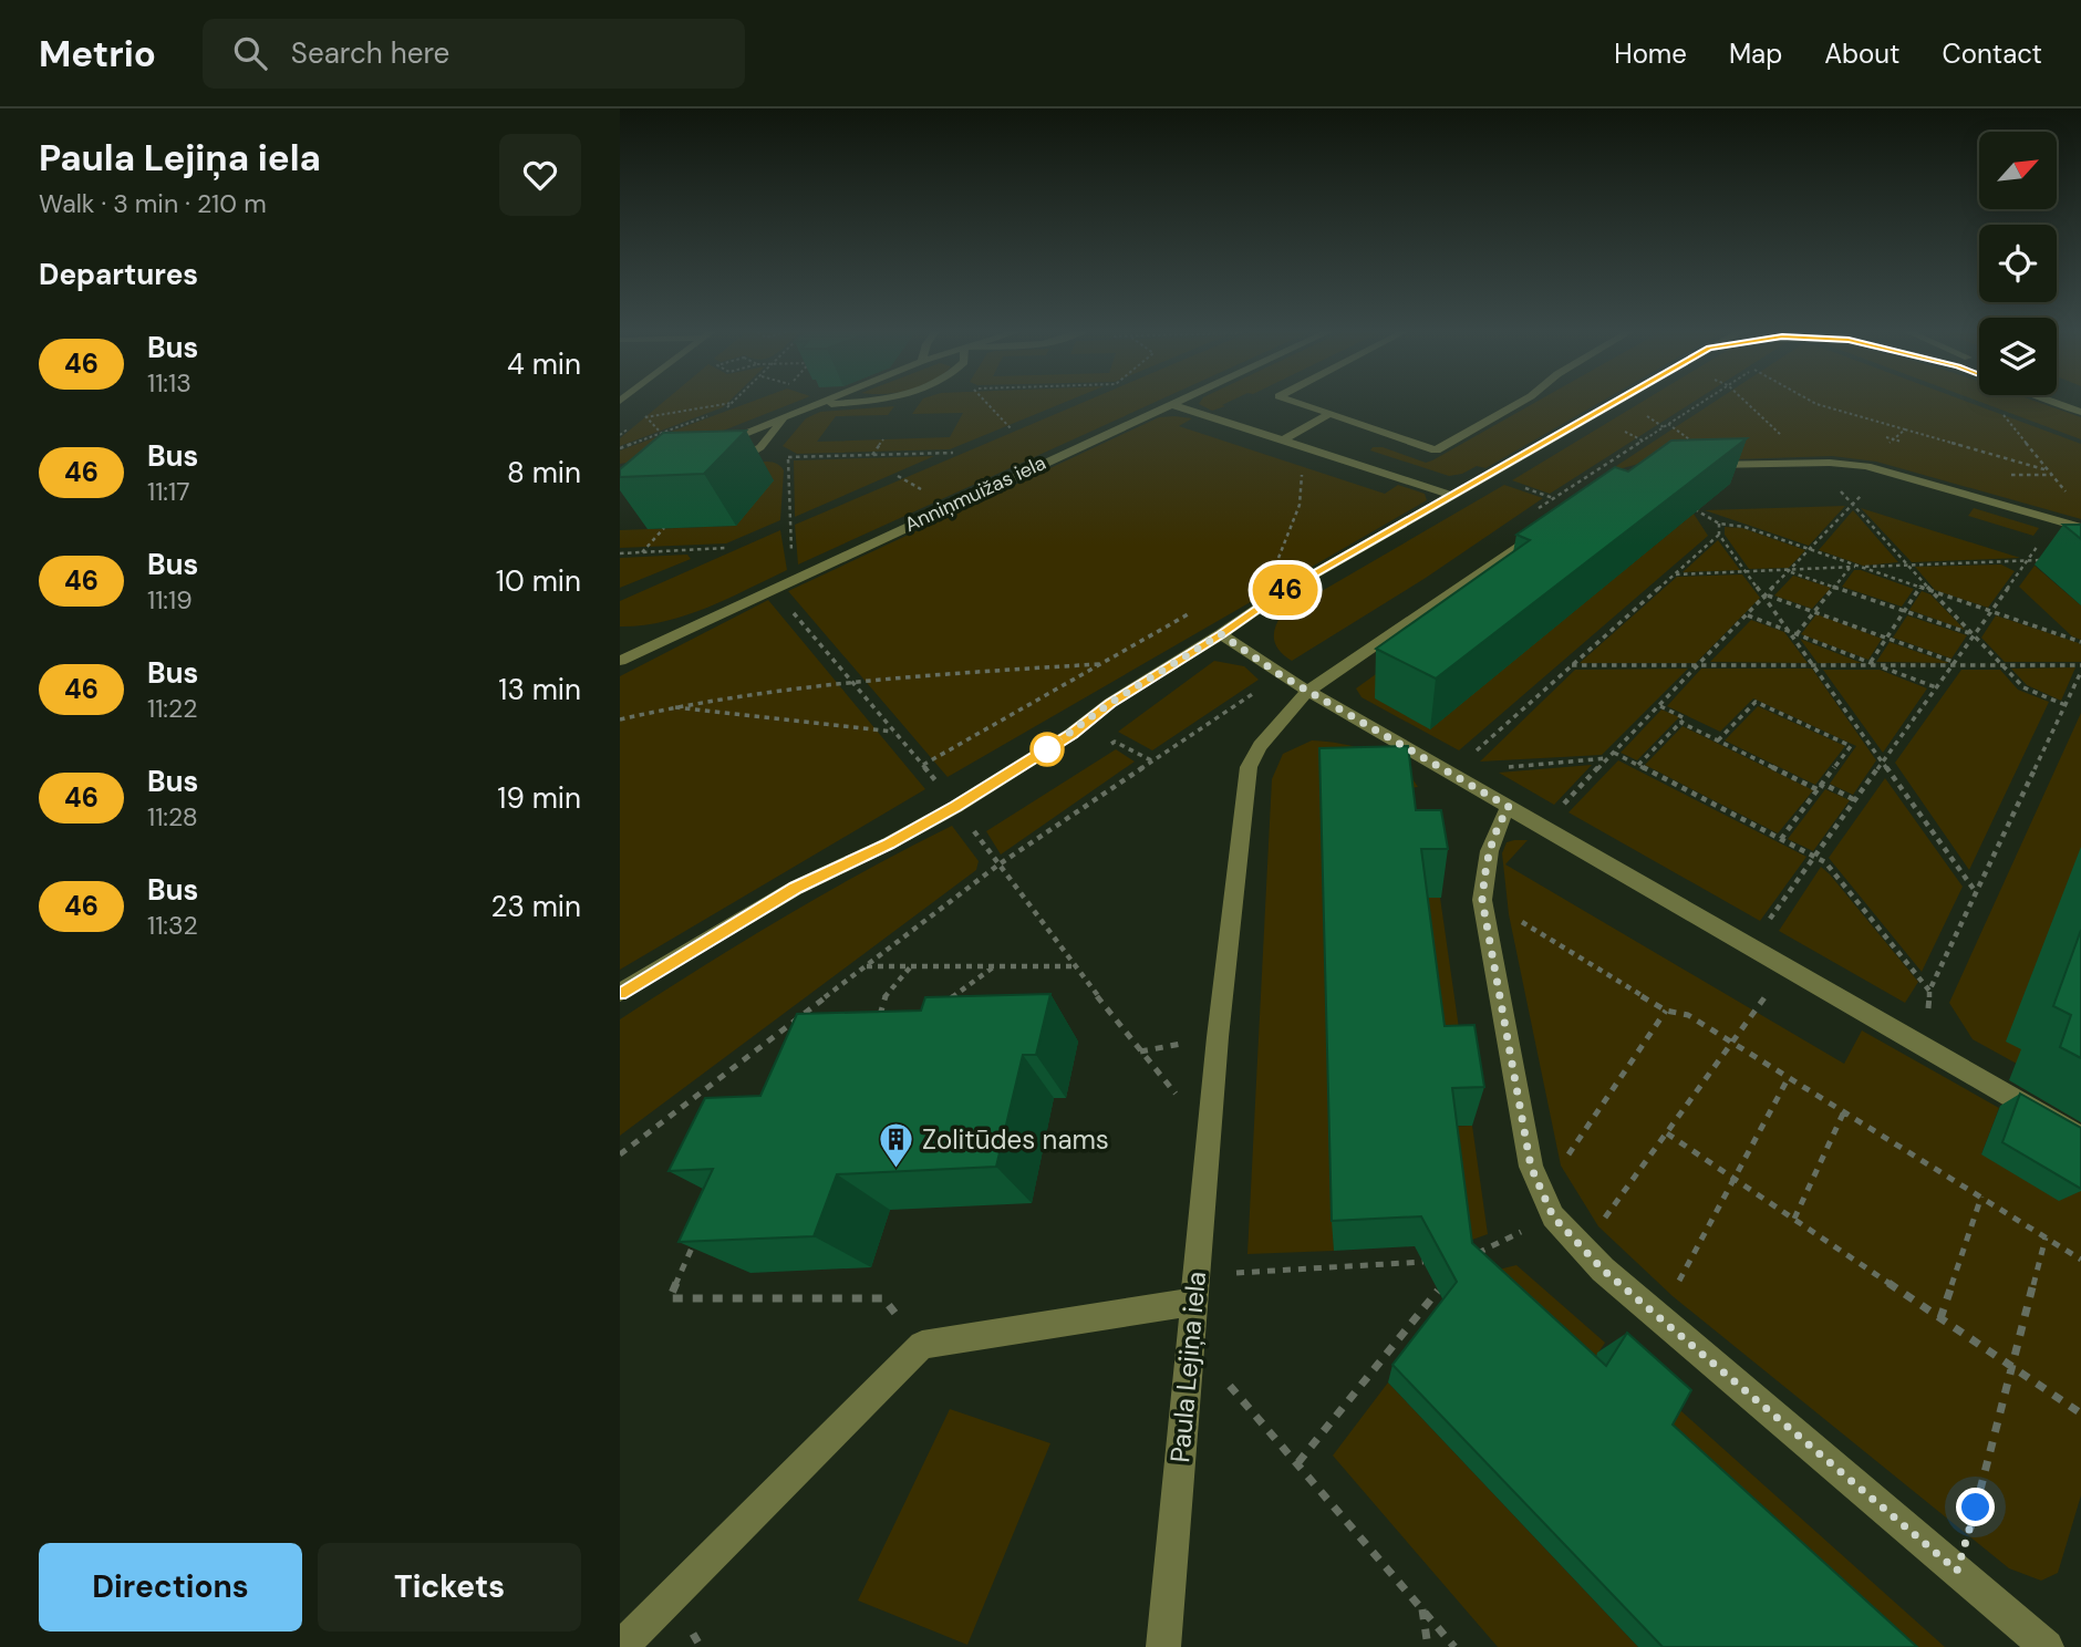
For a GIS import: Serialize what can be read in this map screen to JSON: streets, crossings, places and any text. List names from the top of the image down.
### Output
{
  "streets": {
    "street": ["Anniņmuižas iela", "Paula Lejiņa iela"]
  },
  "places": {
    "building": ["Zolitūdes nams"]
  },
  "lines": ["bus line 46"],
  "north": "top right",
  "page": {
    "header": "Metrio",
    "search": "Search here",
    "nav": [
      "Home",
      "Map",
      "About",
      "Contact"
    ],
    "heading": [
      ["Paula Lejiņa iela", "Walk · 3 min · 210 m"],
      "Departures"
    ],
    "on_map": "46",
    "list": [
      {
        "mark": "46",
        "name": "Bus",
        "note": "11:13",
        "value": "4 min"
      },
      {
        "mark": "46",
        "name": "Bus",
        "note": "11:17",
        "value": "8 min"
      },
      {
        "mark": "46",
        "name": "Bus",
        "note": "11:19",
        "value": "10 min"
      },
      {
        "mark": "46",
        "name": "Bus",
        "note": "11:22",
        "value": "13 min"
      },
      {
        "mark": "46",
        "name": "Bus",
        "note": "11:28",
        "value": "19 min"
      },
      {
        "mark": "46",
        "name": "Bus",
        "note": "11:32",
        "value": "23 min"
      }
    ],
    "buttons": ["Directions", "Tickets"]
  }
}
